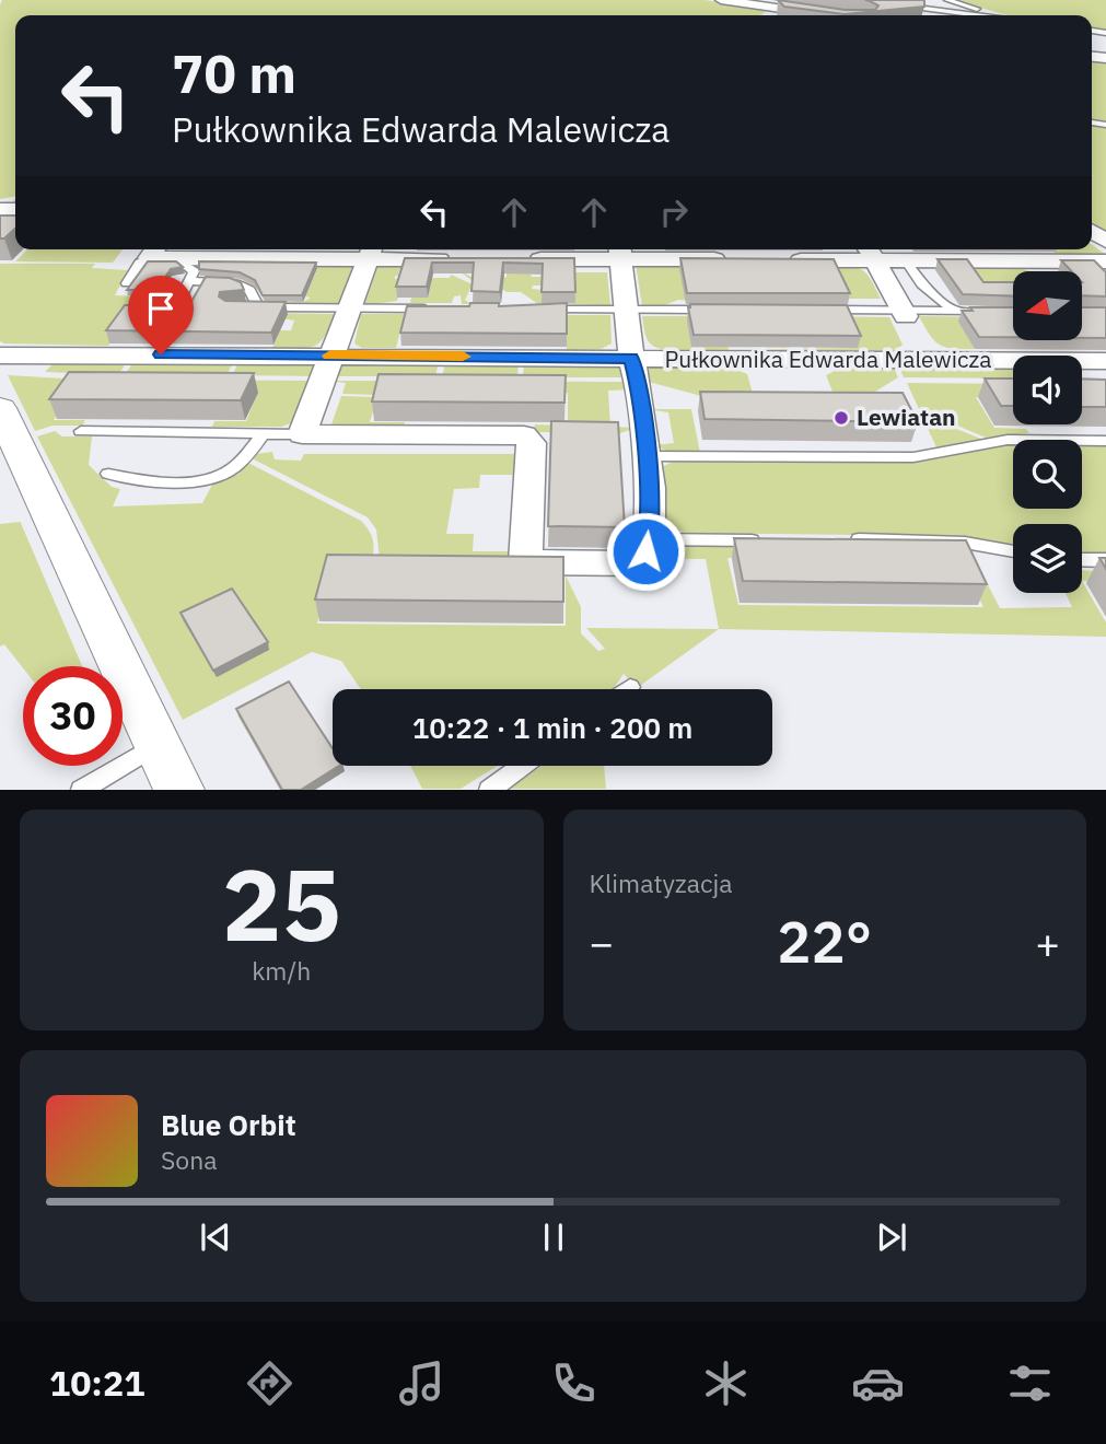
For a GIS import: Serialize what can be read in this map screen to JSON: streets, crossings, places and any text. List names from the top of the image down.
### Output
{
  "streets": {
    "street": ["Pułkownika Edwarda Malewicza"]
  },
  "places": ["Lewiatan"],
  "north": "left",
  "page": {
    "turn": ["70 m", "Pułkownika Edwarda Malewicza"],
    "limit": "30",
    "trip": "10:22 · 1 min · 200 m",
    "tile": [
      ["25", "km/h"],
      "Klimatyzacja"
    ],
    "heat": ["−", "22°", "+"],
    "song": ["Blue Orbit", "Sona"],
    "tabs": "10:21"
  }
}
